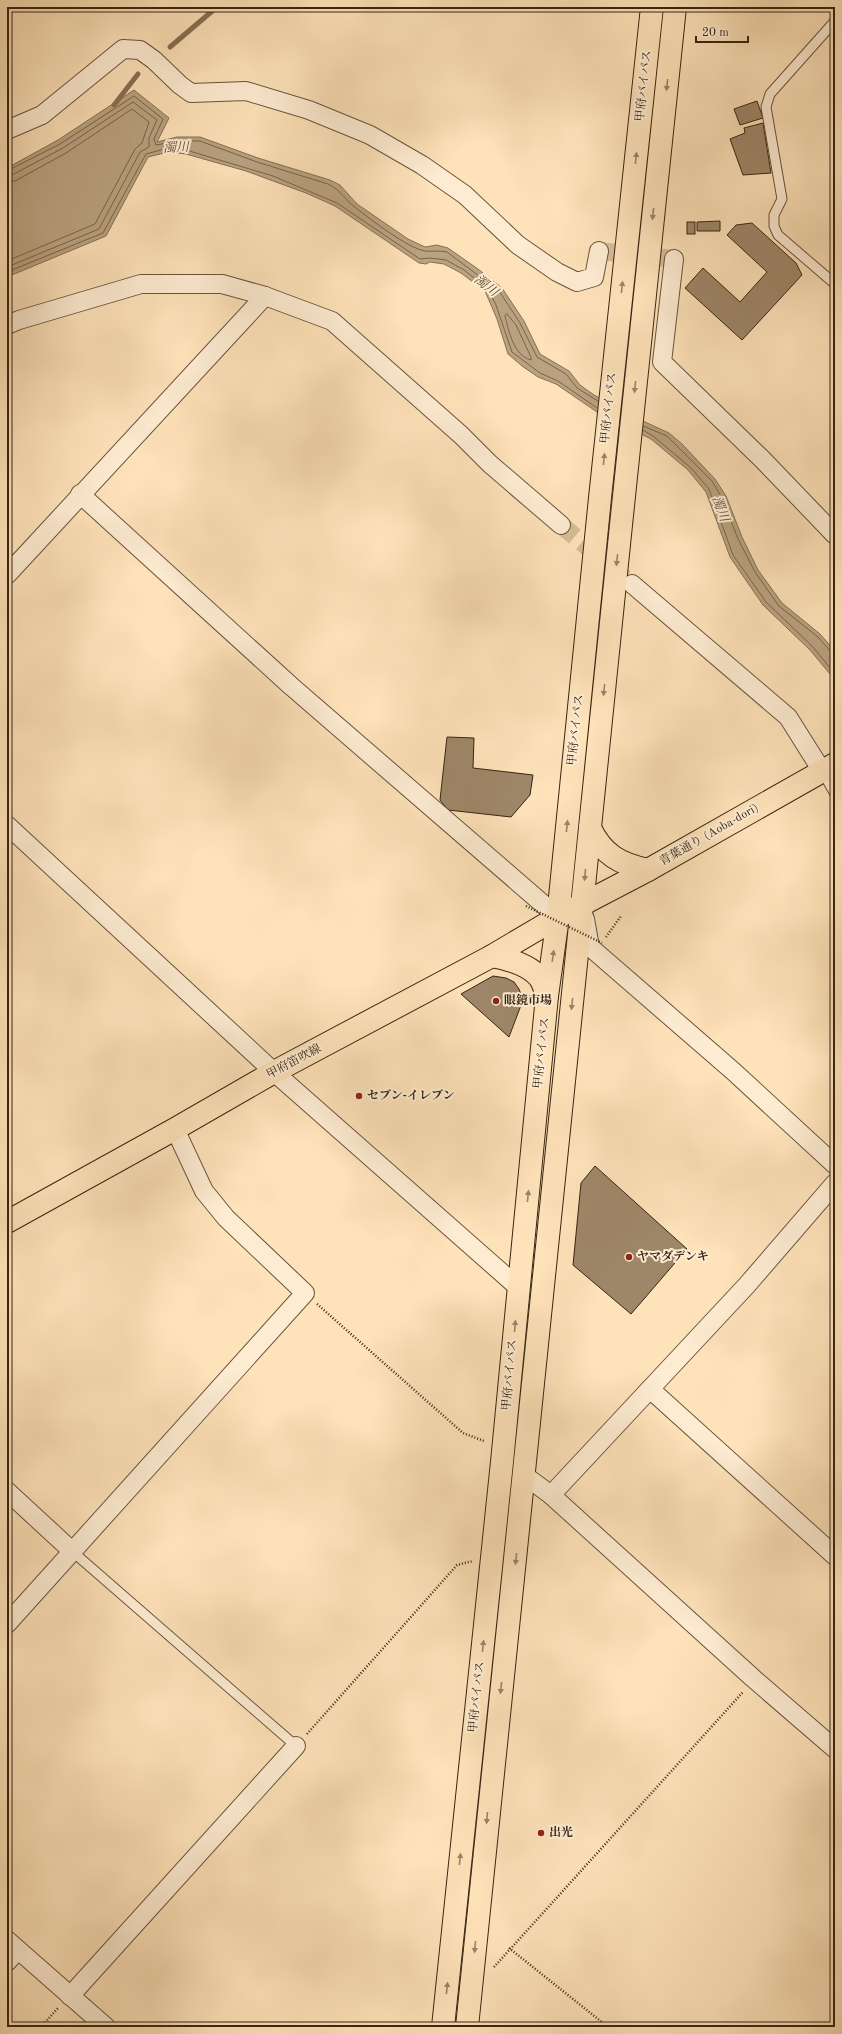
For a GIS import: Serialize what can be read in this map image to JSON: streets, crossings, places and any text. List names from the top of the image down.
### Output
{
  "streets": {
    "main road": ["甲府バイパス", "青葉通り (Aoba-dori)", "甲府笛吹線"]
  },
  "crossings": [
    ["甲府バイパス", "青葉通り (Aoba-dori)"],
    ["甲府バイパス", "甲府笛吹線"],
    ["青葉通り (Aoba-dori)", "甲府笛吹線"]
  ],
  "water": ["濁川"],
  "places": [
    "眼鏡市場",
    "セブン-イレブン",
    "ヤマダデンキ",
    "出光"
  ],
  "scale_bar": "20 m"
}
